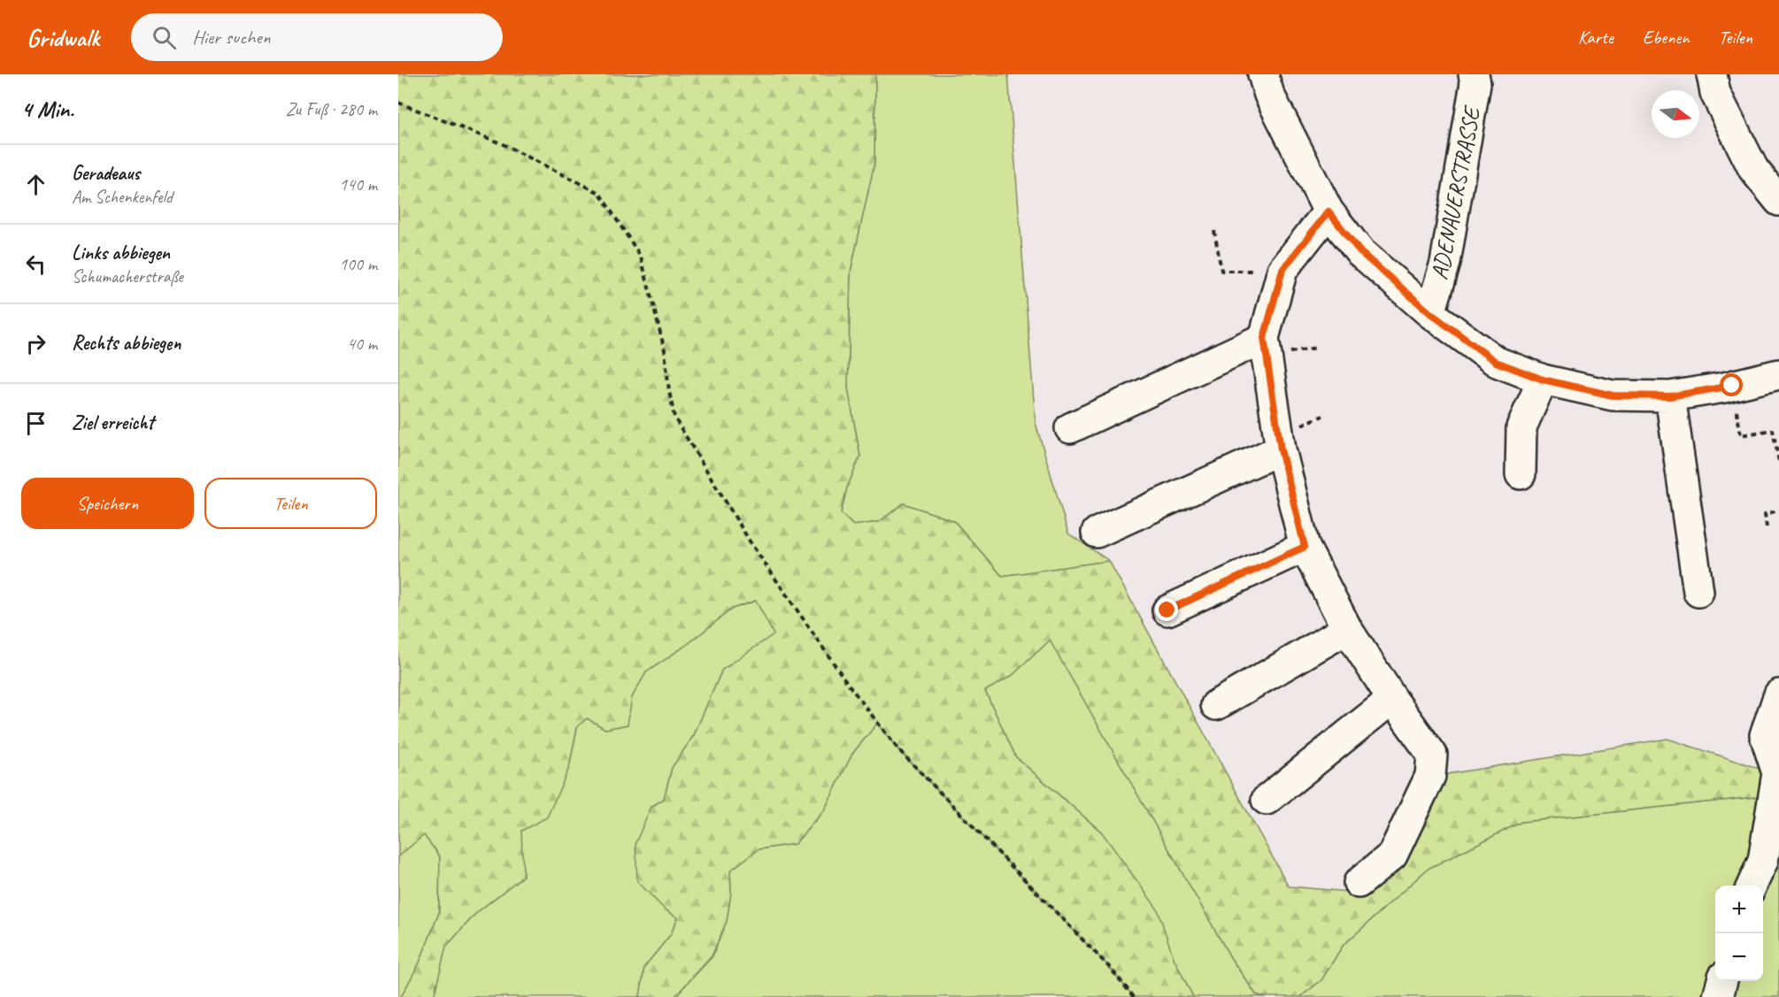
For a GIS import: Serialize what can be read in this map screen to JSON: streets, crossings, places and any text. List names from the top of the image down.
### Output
{
  "streets": {
    "street": ["ADENAUERSTRASSE"]
  },
  "north": "right",
  "page": {
    "header": "Gridwalk",
    "search": "Hier suchen",
    "nav": ["Karte", "Ebenen", "Teilen"],
    "heading": ["4 Min.", "Zu Fuß · 280 m"],
    "list": [
      ["Geradeaus", "Am Schenkenfeld", "140 m"],
      ["Links abbiegen", "Schumacherstraße", "100 m"],
      ["Rechts abbiegen", "40 m"],
      "Ziel erreicht"
    ],
    "buttons": ["Speichern", "Teilen"],
    "map_buttons": ["+", "−"]
  }
}
